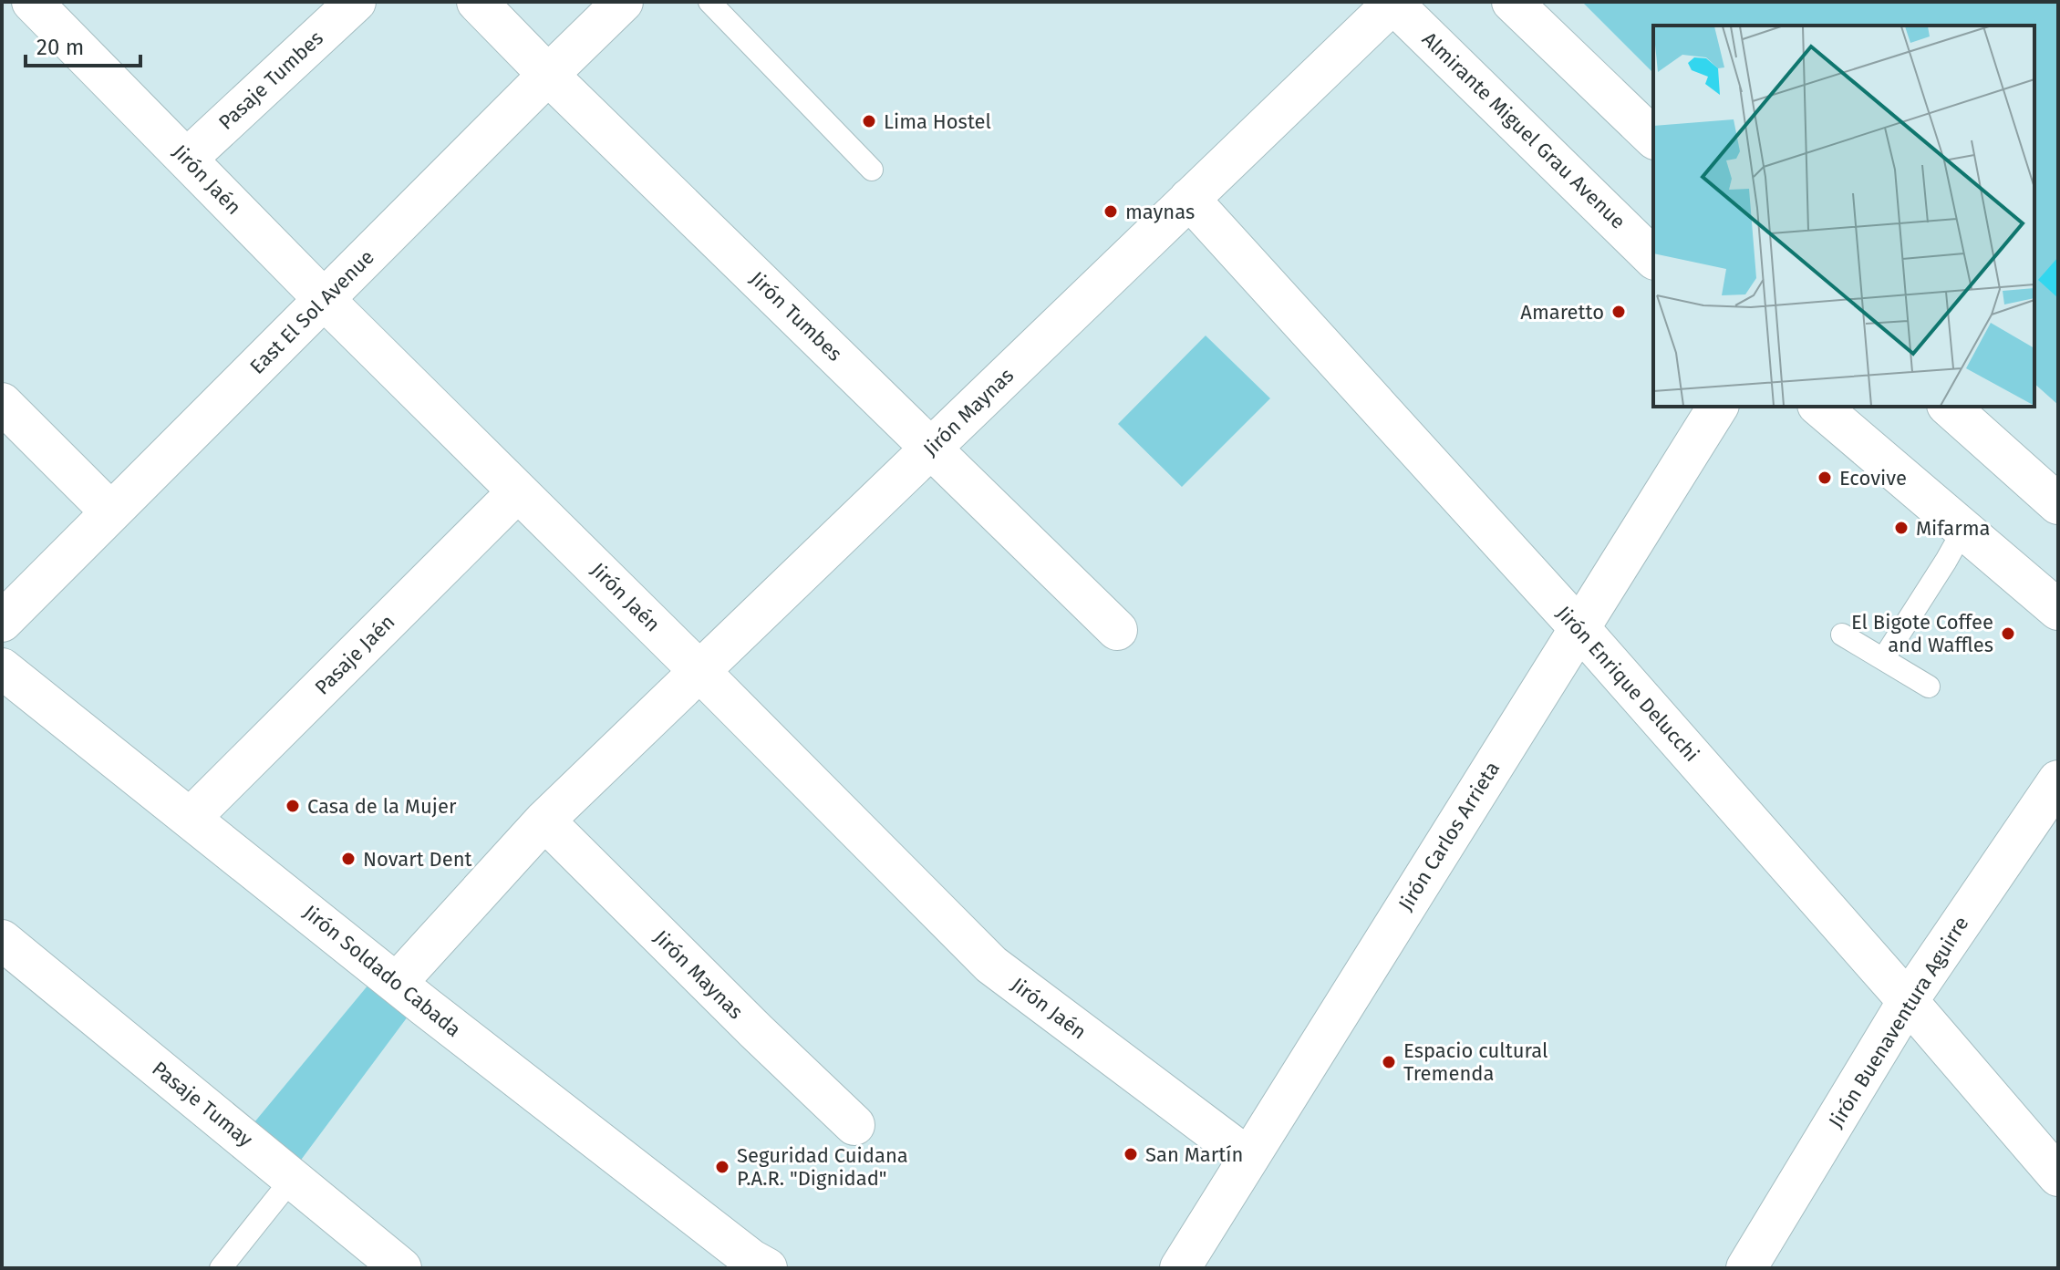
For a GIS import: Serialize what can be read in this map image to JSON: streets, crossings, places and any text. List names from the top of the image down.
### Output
{
  "streets": {
    "street": [
      "Pasaje Tumbes",
      "Almirante Miguel Grau Avenue",
      "Jirón Jaén",
      "East El Sol Avenue",
      "Jirón Tumbes",
      "Jirón Maynas",
      "Pasaje Jaén",
      "Jirón Enrique Delucchi",
      "Jirón Carlos Arrieta",
      "Jirón Soldado Cabada",
      "Jirón Buenaventura Aguirre",
      "Pasaje Tumay"
    ]
  },
  "crossings": [
    ["Pasaje Tumbes", "Jirón Jaén"],
    ["Almirante Miguel Grau Avenue", "Jirón Maynas"],
    ["Jirón Jaén", "East El Sol Avenue"],
    ["Jirón Jaén", "Jirón Maynas"],
    ["Jirón Jaén", "Pasaje Jaén"],
    ["Jirón Jaén", "Jirón Carlos Arrieta"],
    ["East El Sol Avenue", "Jirón Tumbes"],
    ["Jirón Tumbes", "Jirón Maynas"],
    ["Jirón Maynas", "Jirón Enrique Delucchi"],
    ["Jirón Maynas", "Jirón Soldado Cabada"],
    ["Pasaje Jaén", "Jirón Soldado Cabada"],
    ["Jirón Enrique Delucchi", "Jirón Carlos Arrieta"],
    ["Jirón Enrique Delucchi", "Jirón Buenaventura Aguirre"]
  ],
  "places": [
    "Lima Hostel",
    "maynas",
    "Amaretto",
    "Ecovive",
    "Mifarma",
    "El Bigote Coffee and Waffles",
    "Casa de la Mujer",
    "Novart Dent",
    "Espacio cultural Tremenda",
    "San Martín",
    "Seguridad Cuidana P.A.R. \"Dignidad\""
  ],
  "scale_bar": "20 m"
}
